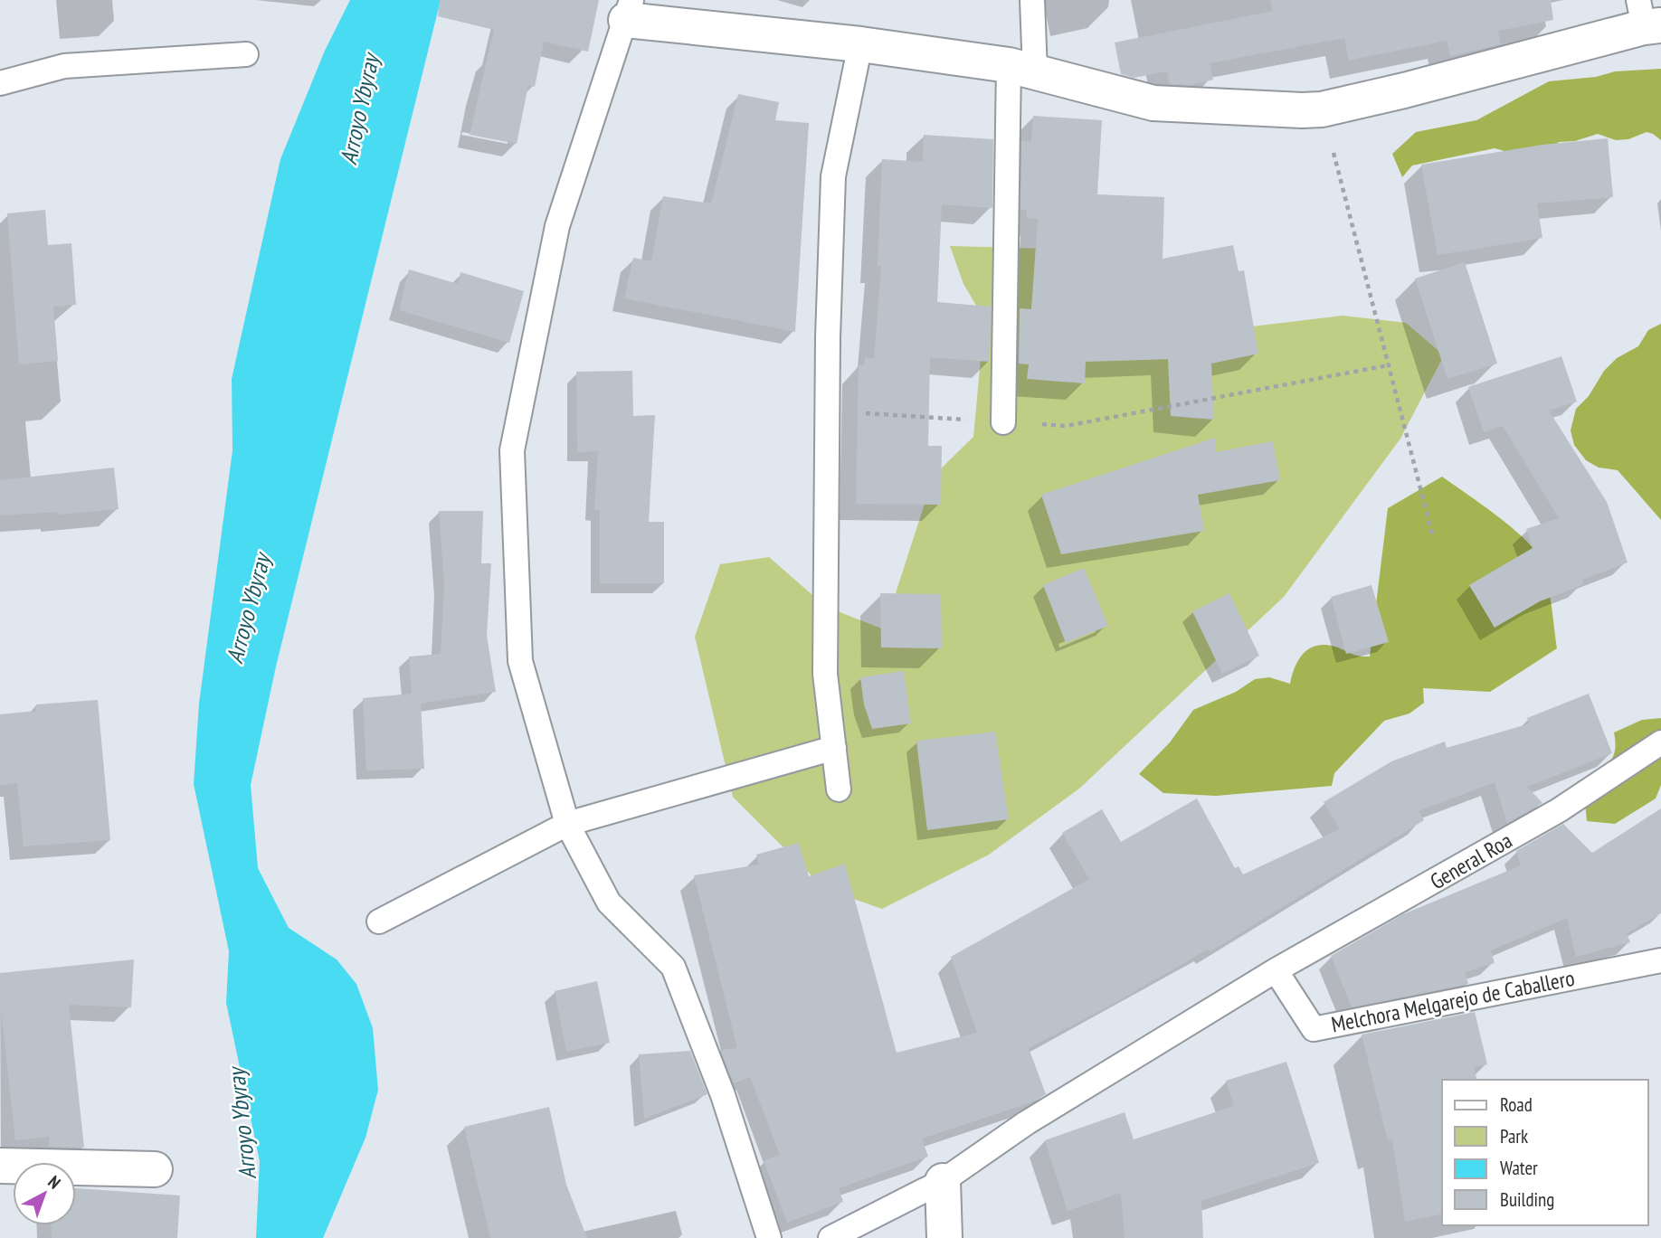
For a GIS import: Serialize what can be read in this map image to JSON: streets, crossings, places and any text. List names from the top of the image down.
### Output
{
  "streets": {
    "lane": ["General Roa", "Melchora Melgarejo de Caballero"]
  },
  "crossings": [
    ["General Roa", "Melchora Melgarejo de Caballero"]
  ],
  "water": ["Arroyo Ybyray"],
  "legend": [
    "Road",
    "Park",
    "Water",
    "Building"
  ],
  "north": "top right"
}
